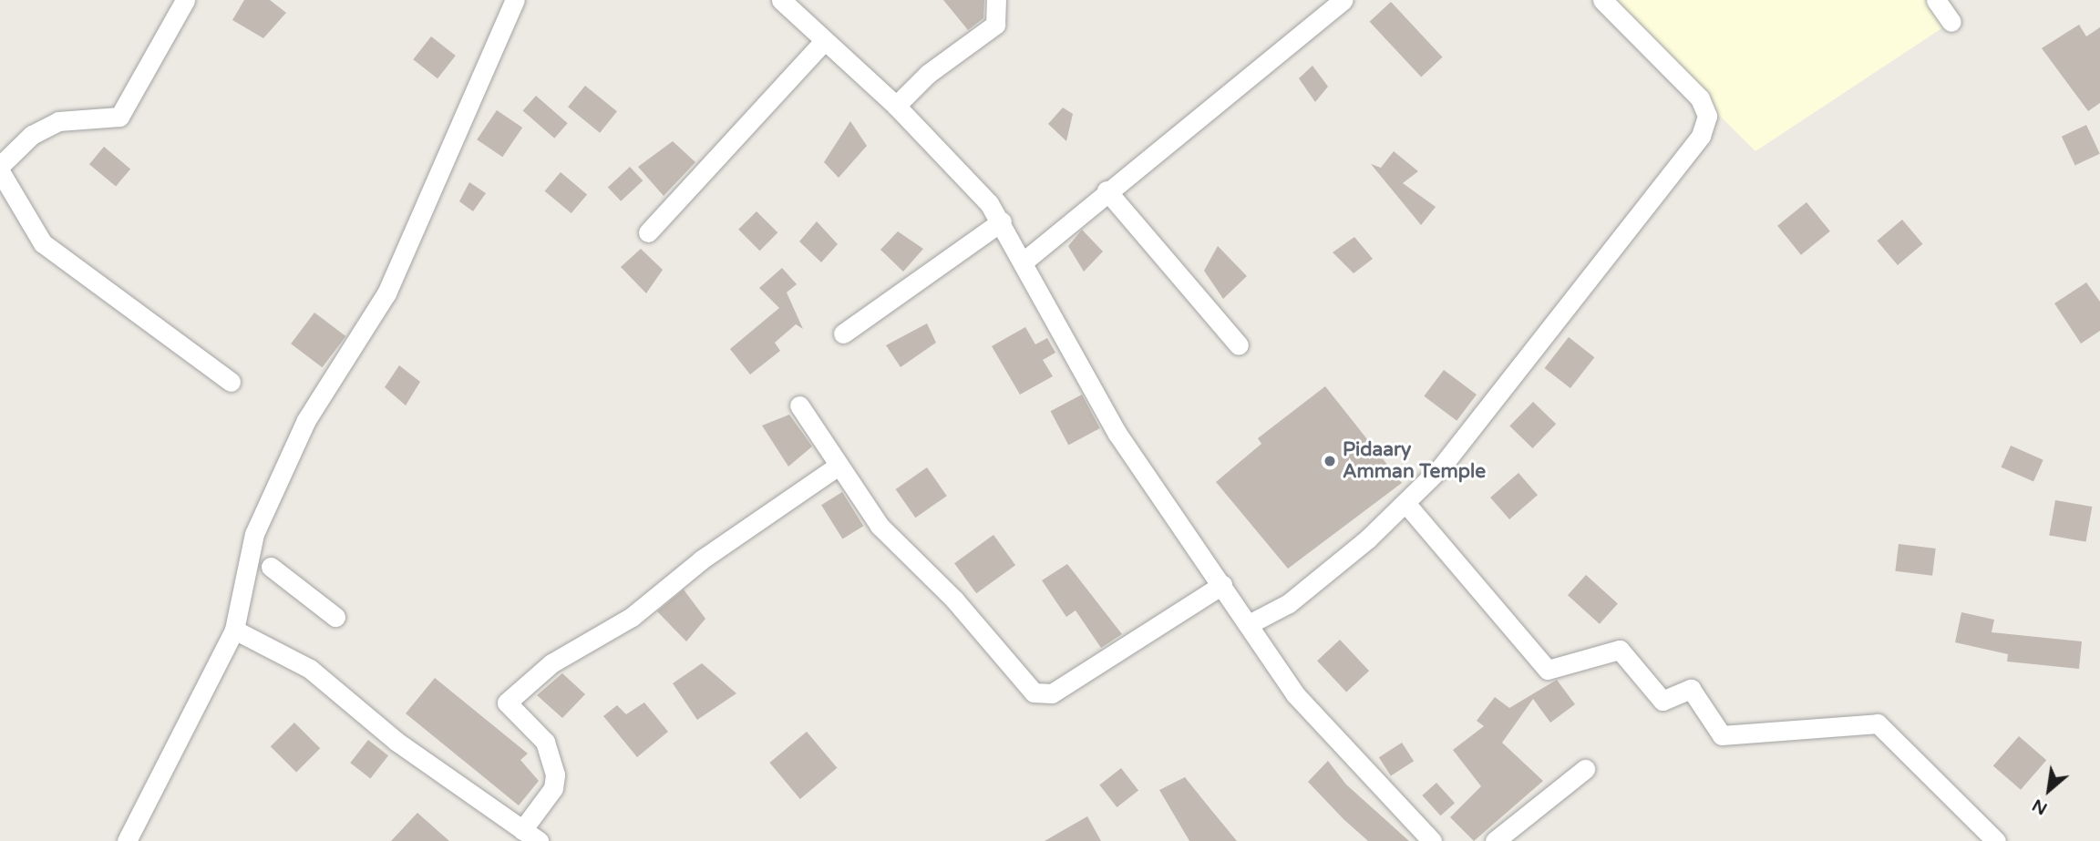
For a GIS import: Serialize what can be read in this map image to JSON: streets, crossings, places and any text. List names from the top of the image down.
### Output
{
  "places": ["Pidaary Amman Temple"],
  "north": "bottom left"
}
